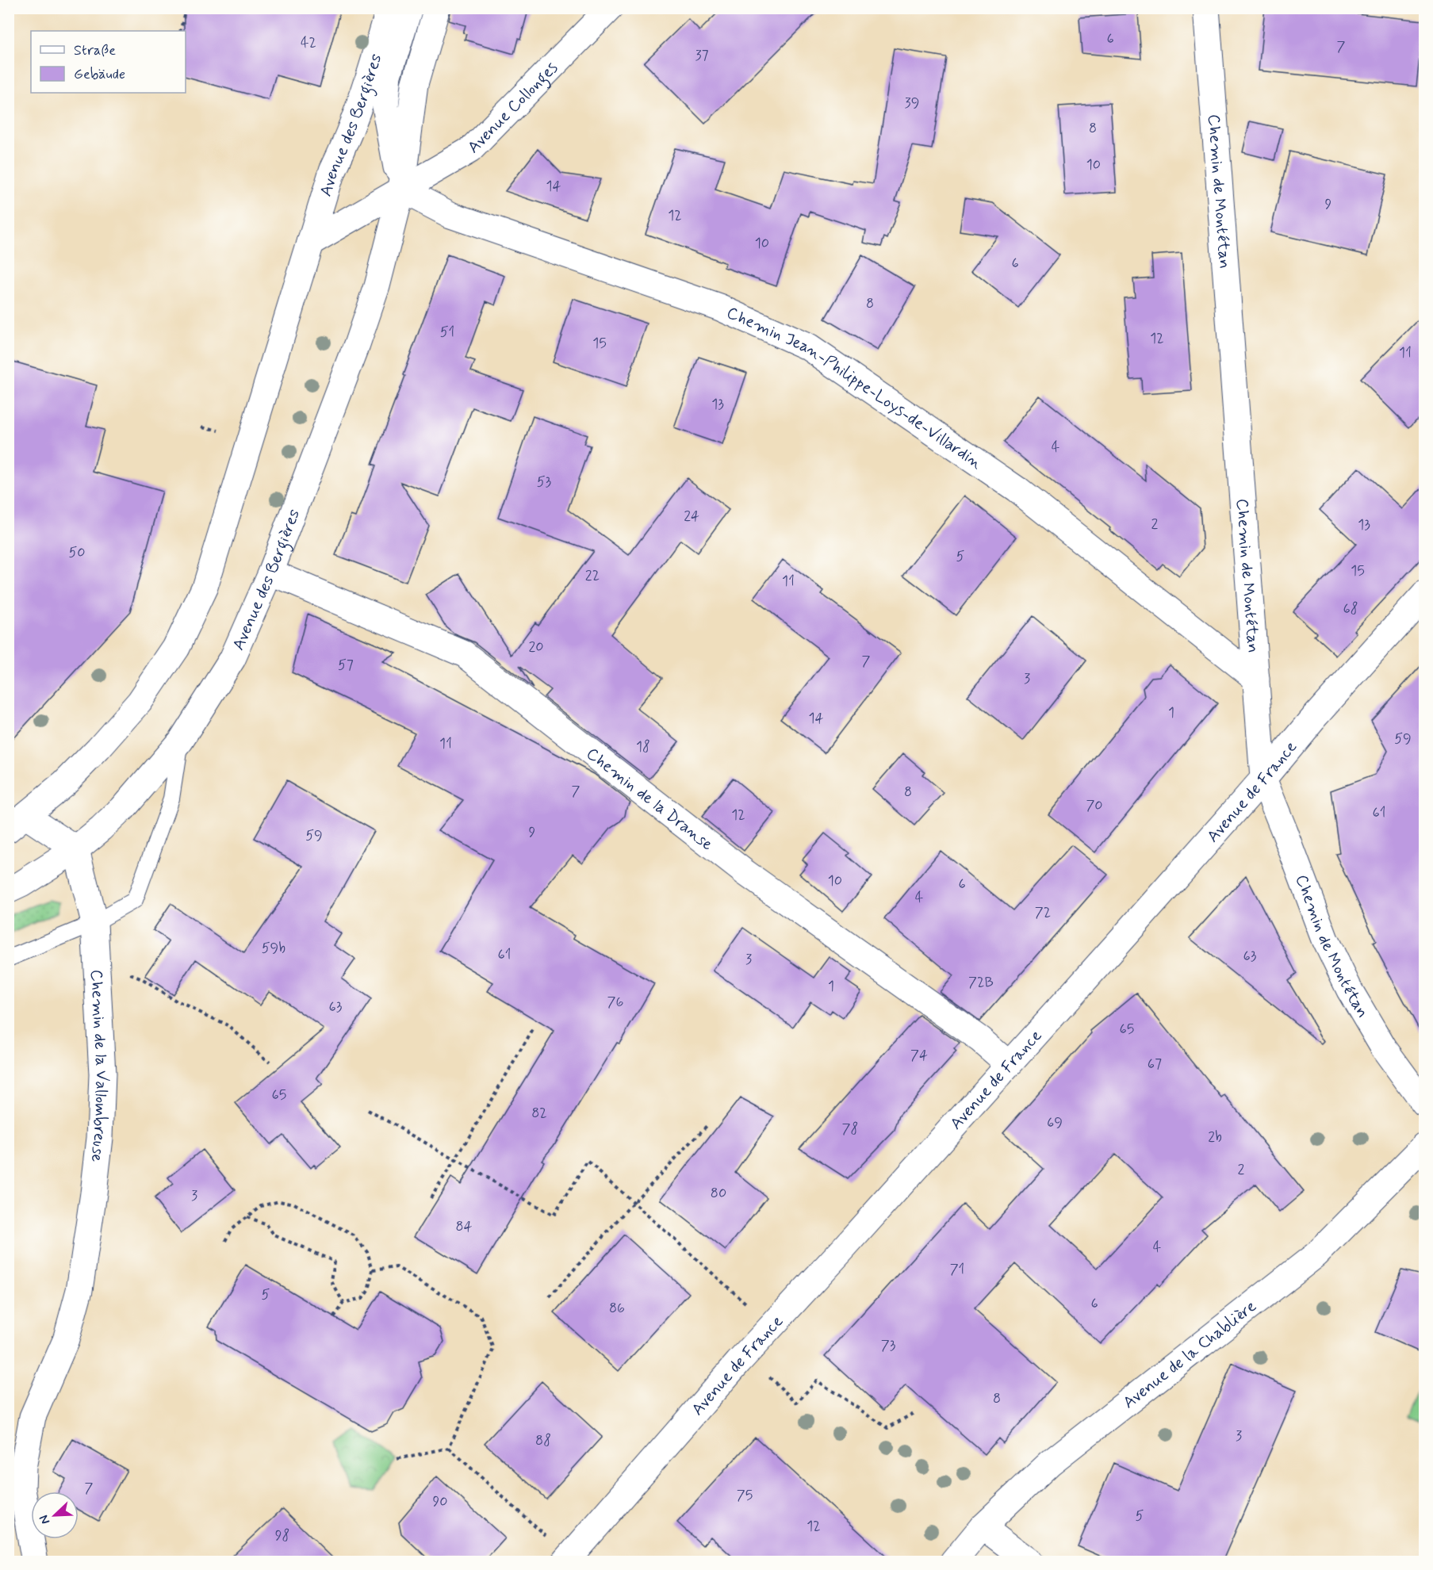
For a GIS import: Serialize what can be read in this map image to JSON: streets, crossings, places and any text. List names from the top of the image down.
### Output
{
  "streets": {
    "street": [
      "Avenue Collonges",
      "Avenue des Bergières",
      "Chemin de Montétan",
      "Chemin Jean-Philippe-Loys-de-Villardin",
      "Avenue de France",
      "Chemin de la Dranse",
      "Chemin de la Vallombreuse",
      "Avenue de la Chablière"
    ]
  },
  "crossings": [
    ["Avenue Collonges", "Avenue des Bergières"],
    ["Avenue Collonges", "Chemin Jean-Philippe-Loys-de-Villardin"],
    ["Avenue des Bergières", "Chemin Jean-Philippe-Loys-de-Villardin"],
    ["Avenue des Bergières", "Chemin de la Dranse"],
    ["Avenue des Bergières", "Chemin de la Vallombreuse"],
    ["Chemin de Montétan", "Chemin Jean-Philippe-Loys-de-Villardin"],
    ["Chemin de Montétan", "Avenue de France"],
    ["Avenue de France", "Chemin de la Dranse"]
  ],
  "house_numbers": [
    "6",
    "42",
    "7",
    "37",
    "39",
    "8",
    "10",
    "14",
    "9",
    "12",
    "10",
    "6",
    "8",
    "51",
    "12",
    "15",
    "11",
    "13",
    "4",
    "53",
    "24",
    "2",
    "13",
    "50",
    "5",
    "15",
    "22",
    "11",
    "68",
    "20",
    "7",
    "57",
    "3",
    "1",
    "14",
    "59",
    "11",
    "18",
    "7",
    "8",
    "70",
    "61",
    "12",
    "9",
    "59",
    "10",
    "6",
    "4",
    "72",
    "59b",
    "61",
    "63",
    "3",
    "72B",
    "1",
    "76",
    "63",
    "65",
    "74",
    "67",
    "65",
    "82",
    "69",
    "78",
    "2b",
    "2",
    "80",
    "3",
    "84",
    "4",
    "71",
    "5",
    "6",
    "86",
    "73",
    "8",
    "3",
    "88",
    "7",
    "75",
    "90",
    "5",
    "12",
    "98"
  ],
  "legend": ["Straße", "Gebäude"],
  "north": "bottom left"
}
